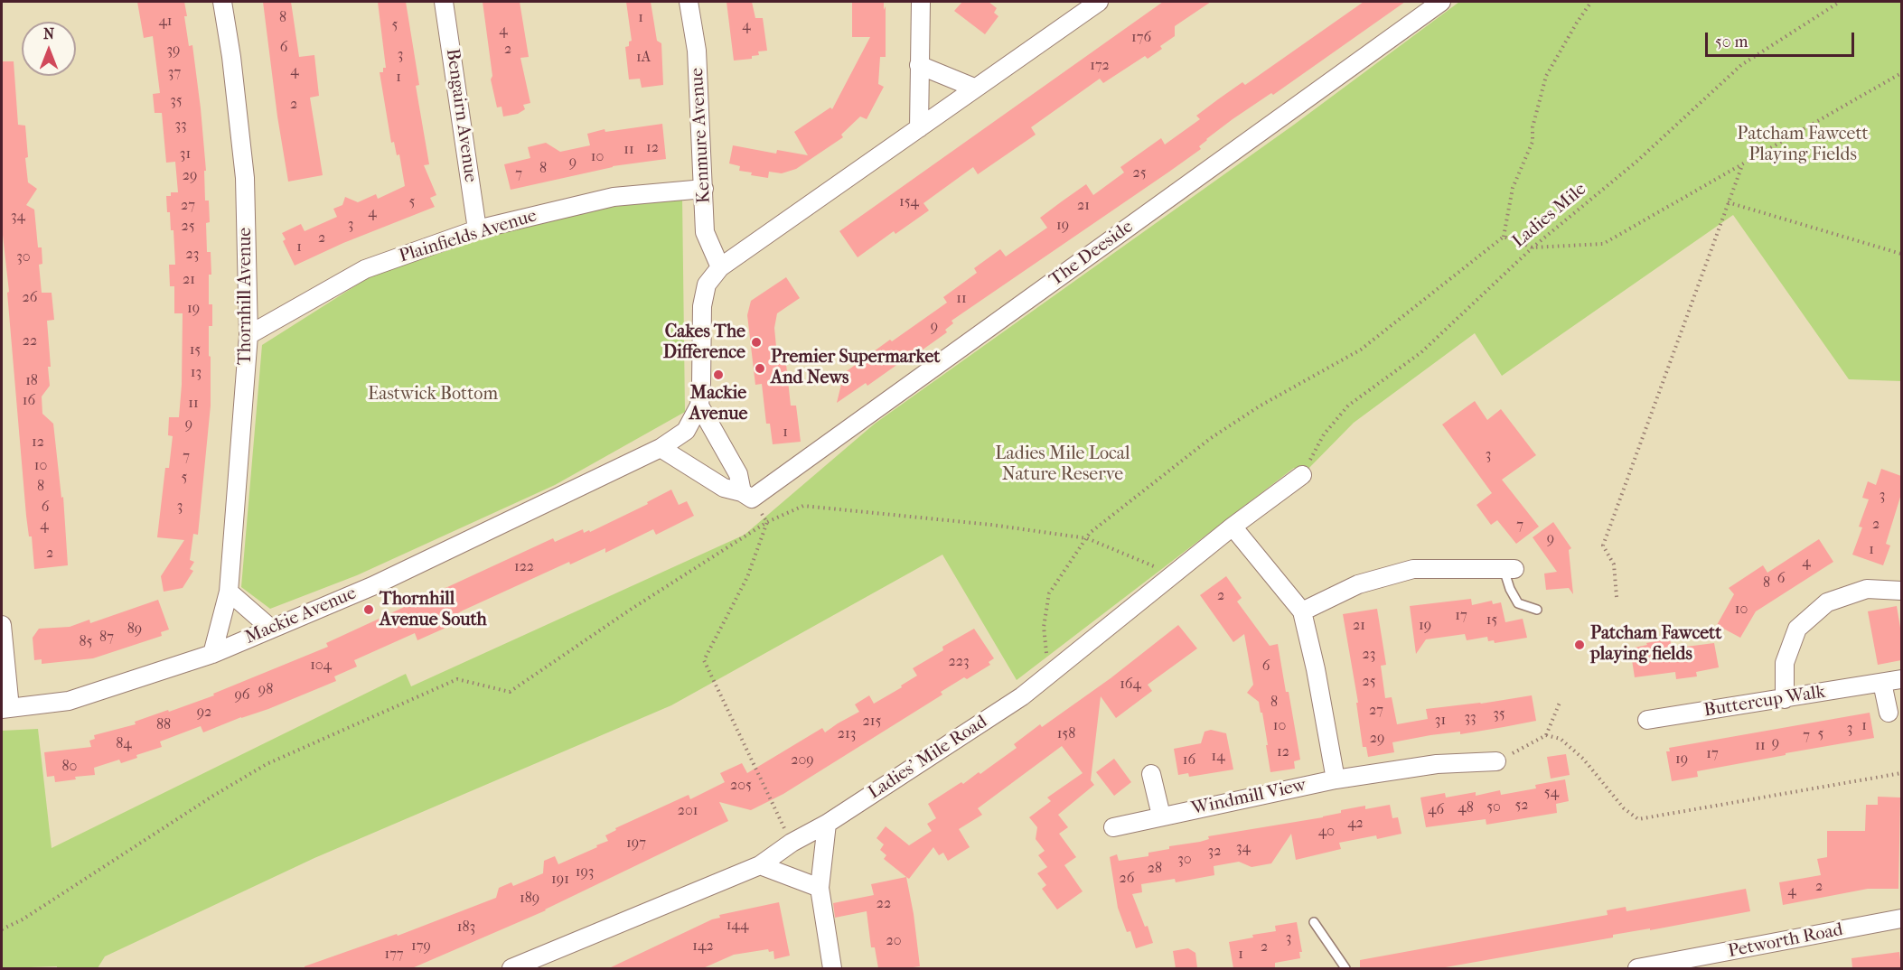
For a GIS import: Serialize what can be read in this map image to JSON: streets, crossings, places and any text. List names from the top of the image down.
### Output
{
  "streets": {
    "street": [
      "Bengairn Avenue",
      "Kenmure Avenue",
      "Plainfields Avenue",
      "The Deeside",
      "Thornhill Avenue",
      "Mackie Avenue",
      "Buttercup Walk",
      "Ladies' Mile Road",
      "Windmill View",
      "Petworth Road"
    ],
    "path": ["Ladies Mile"]
  },
  "crossings": [
    ["Bengairn Avenue", "Plainfields Avenue"],
    ["Kenmure Avenue", "Plainfields Avenue"],
    ["Kenmure Avenue", "Mackie Avenue"],
    ["Ladies Mile", "Ladies' Mile Road"],
    ["Plainfields Avenue", "Thornhill Avenue"],
    ["The Deeside", "Mackie Avenue"],
    ["Thornhill Avenue", "Mackie Avenue"]
  ],
  "parks": ["Patcham Fawcett Playing Fields", "Eastwick Bottom", "Ladies Mile Local Nature Reserve"],
  "places": [
    "Cakes The Difference",
    "Premier Supermarket And News",
    "Mackie Avenue",
    "Thornhill Avenue South",
    "Patcham Fawcett playing fields"
  ],
  "house_numbers": [
    "8",
    "1",
    "41",
    "5",
    "4",
    "4",
    "176",
    "6",
    "2",
    "39",
    "3",
    "1A",
    "172",
    "4",
    "37",
    "1",
    "35",
    "2",
    "33",
    "12",
    "11",
    "31",
    "10",
    "9",
    "8",
    "25",
    "7",
    "29",
    "5",
    "154",
    "27",
    "21",
    "4",
    "34",
    "3",
    "19",
    "25",
    "2",
    "1",
    "23",
    "30",
    "21",
    "26",
    "11",
    "19",
    "9",
    "22",
    "15",
    "13",
    "18",
    "16",
    "11",
    "9",
    "1",
    "12",
    "3",
    "7",
    "10",
    "5",
    "8",
    "3",
    "3",
    "6",
    "2",
    "4",
    "7",
    "9",
    "1",
    "2",
    "4",
    "122",
    "6",
    "8",
    "2",
    "10",
    "17",
    "15",
    "21",
    "19",
    "89",
    "87",
    "85",
    "23",
    "223",
    "104",
    "6",
    "25",
    "164",
    "98",
    "96",
    "8",
    "27",
    "92",
    "35",
    "33",
    "31",
    "215",
    "88",
    "10",
    "1",
    "3",
    "213",
    "158",
    "5",
    "7",
    "29",
    "9",
    "84",
    "11",
    "12",
    "17",
    "14",
    "19",
    "209",
    "16",
    "80",
    "205",
    "54",
    "52",
    "50",
    "48",
    "46",
    "201",
    "42",
    "40",
    "197",
    "34",
    "32",
    "30",
    "28",
    "193",
    "26",
    "191",
    "2",
    "4",
    "189",
    "22",
    "144",
    "183",
    "3",
    "20",
    "179",
    "142",
    "2",
    "177",
    "1"
  ],
  "scale_bar": "50 m",
  "north": "top"
}
